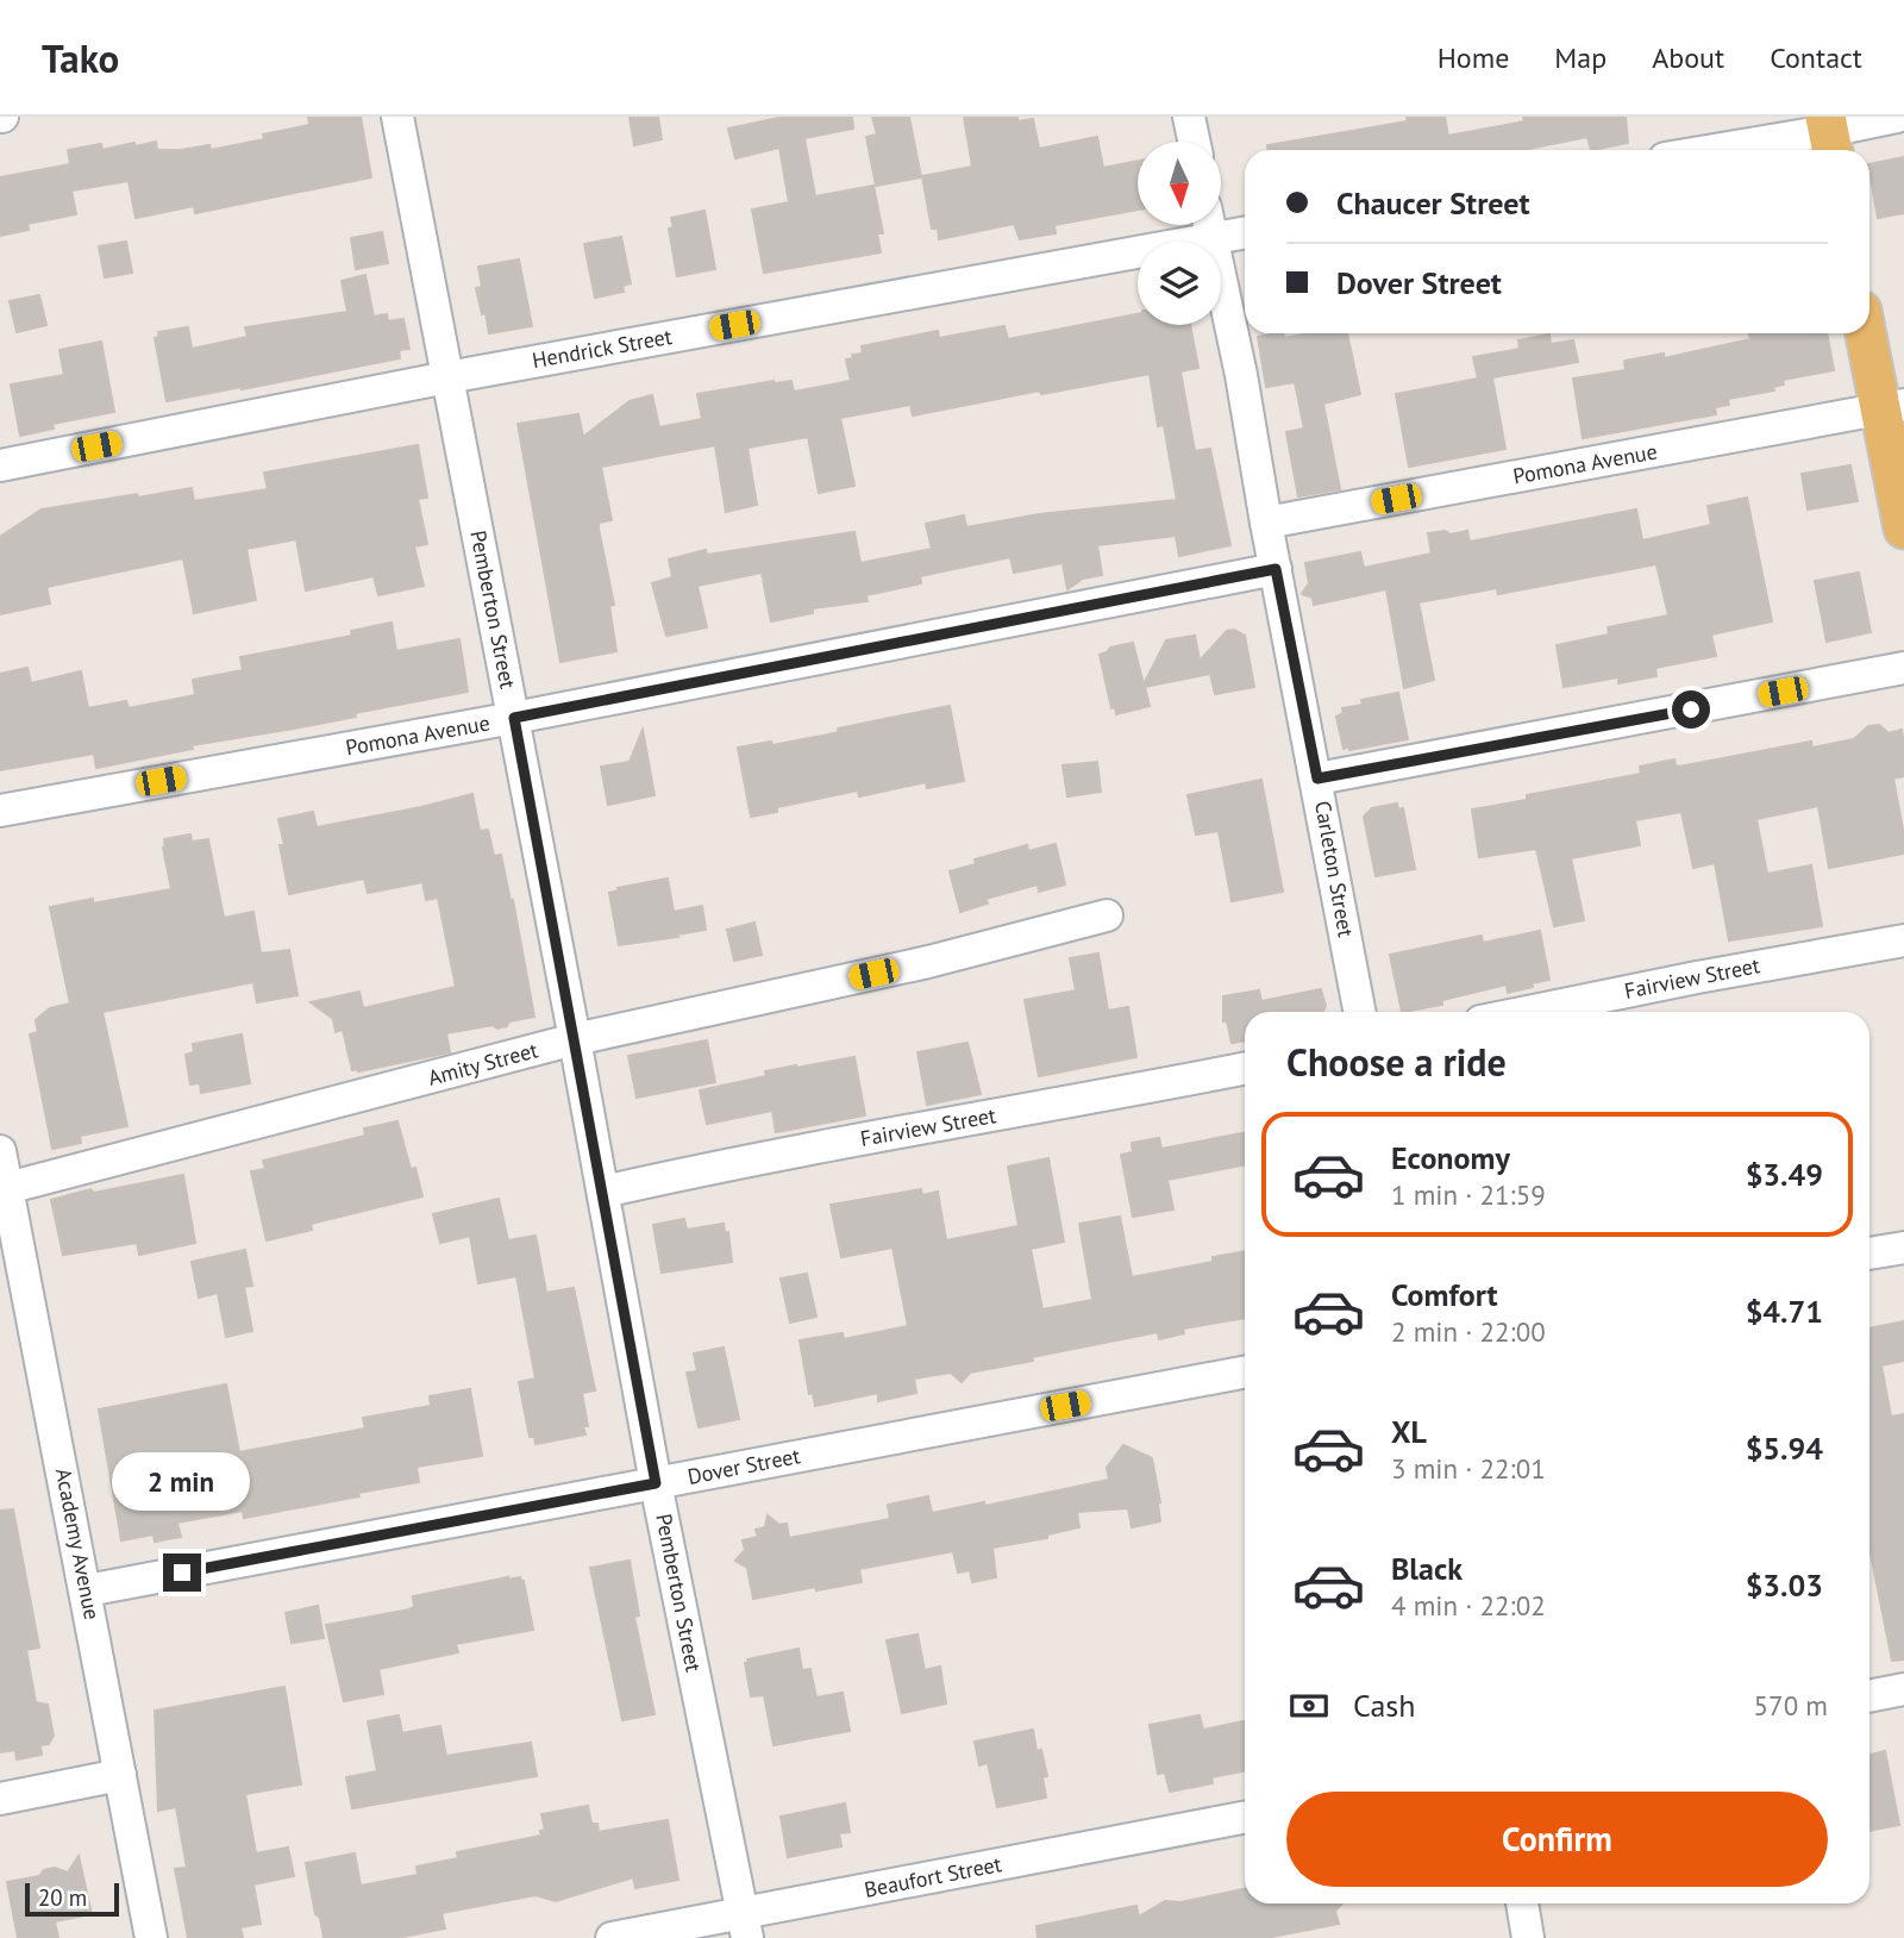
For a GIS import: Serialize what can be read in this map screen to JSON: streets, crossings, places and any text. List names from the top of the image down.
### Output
{
  "streets": {
    "street": [
      "Hendrick Street",
      "Pomona Avenue",
      "Pemberton Street",
      "Carleton Street",
      "Fairview Street",
      "Amity Street",
      "Dover Street",
      "Academy Avenue",
      "Beaufort Street"
    ]
  },
  "crossings": [
    ["Hendrick Street", "Pemberton Street"],
    ["Pomona Avenue", "Pemberton Street"],
    ["Pomona Avenue", "Carleton Street"],
    ["Pemberton Street", "Fairview Street"],
    ["Pemberton Street", "Amity Street"],
    ["Pemberton Street", "Dover Street"],
    ["Pemberton Street", "Beaufort Street"],
    ["Amity Street", "Academy Avenue"],
    ["Dover Street", "Academy Avenue"]
  ],
  "scale_bar": "20 m",
  "north": "bottom",
  "page": {
    "header": "Tako",
    "nav": [
      "Home",
      "Map",
      "About",
      "Contact"
    ],
    "banner": ["Chaucer Street", "Dover Street"],
    "heading": "Choose a ride",
    "list": [
      {
        "name": "Economy",
        "note": "1 min · 21:59",
        "value": "$3.49"
      },
      {
        "name": "Comfort",
        "note": "2 min · 22:00",
        "value": "$4.71"
      },
      {
        "name": "XL",
        "note": "3 min · 22:01",
        "value": "$5.94"
      },
      {
        "name": "Black",
        "note": "4 min · 22:02",
        "value": "$3.03"
      }
    ],
    "bubble": "2 min",
    "pay": ["Cash", "570 m"],
    "buttons": "Confirm",
    "scale": "20 m"
  }
}
